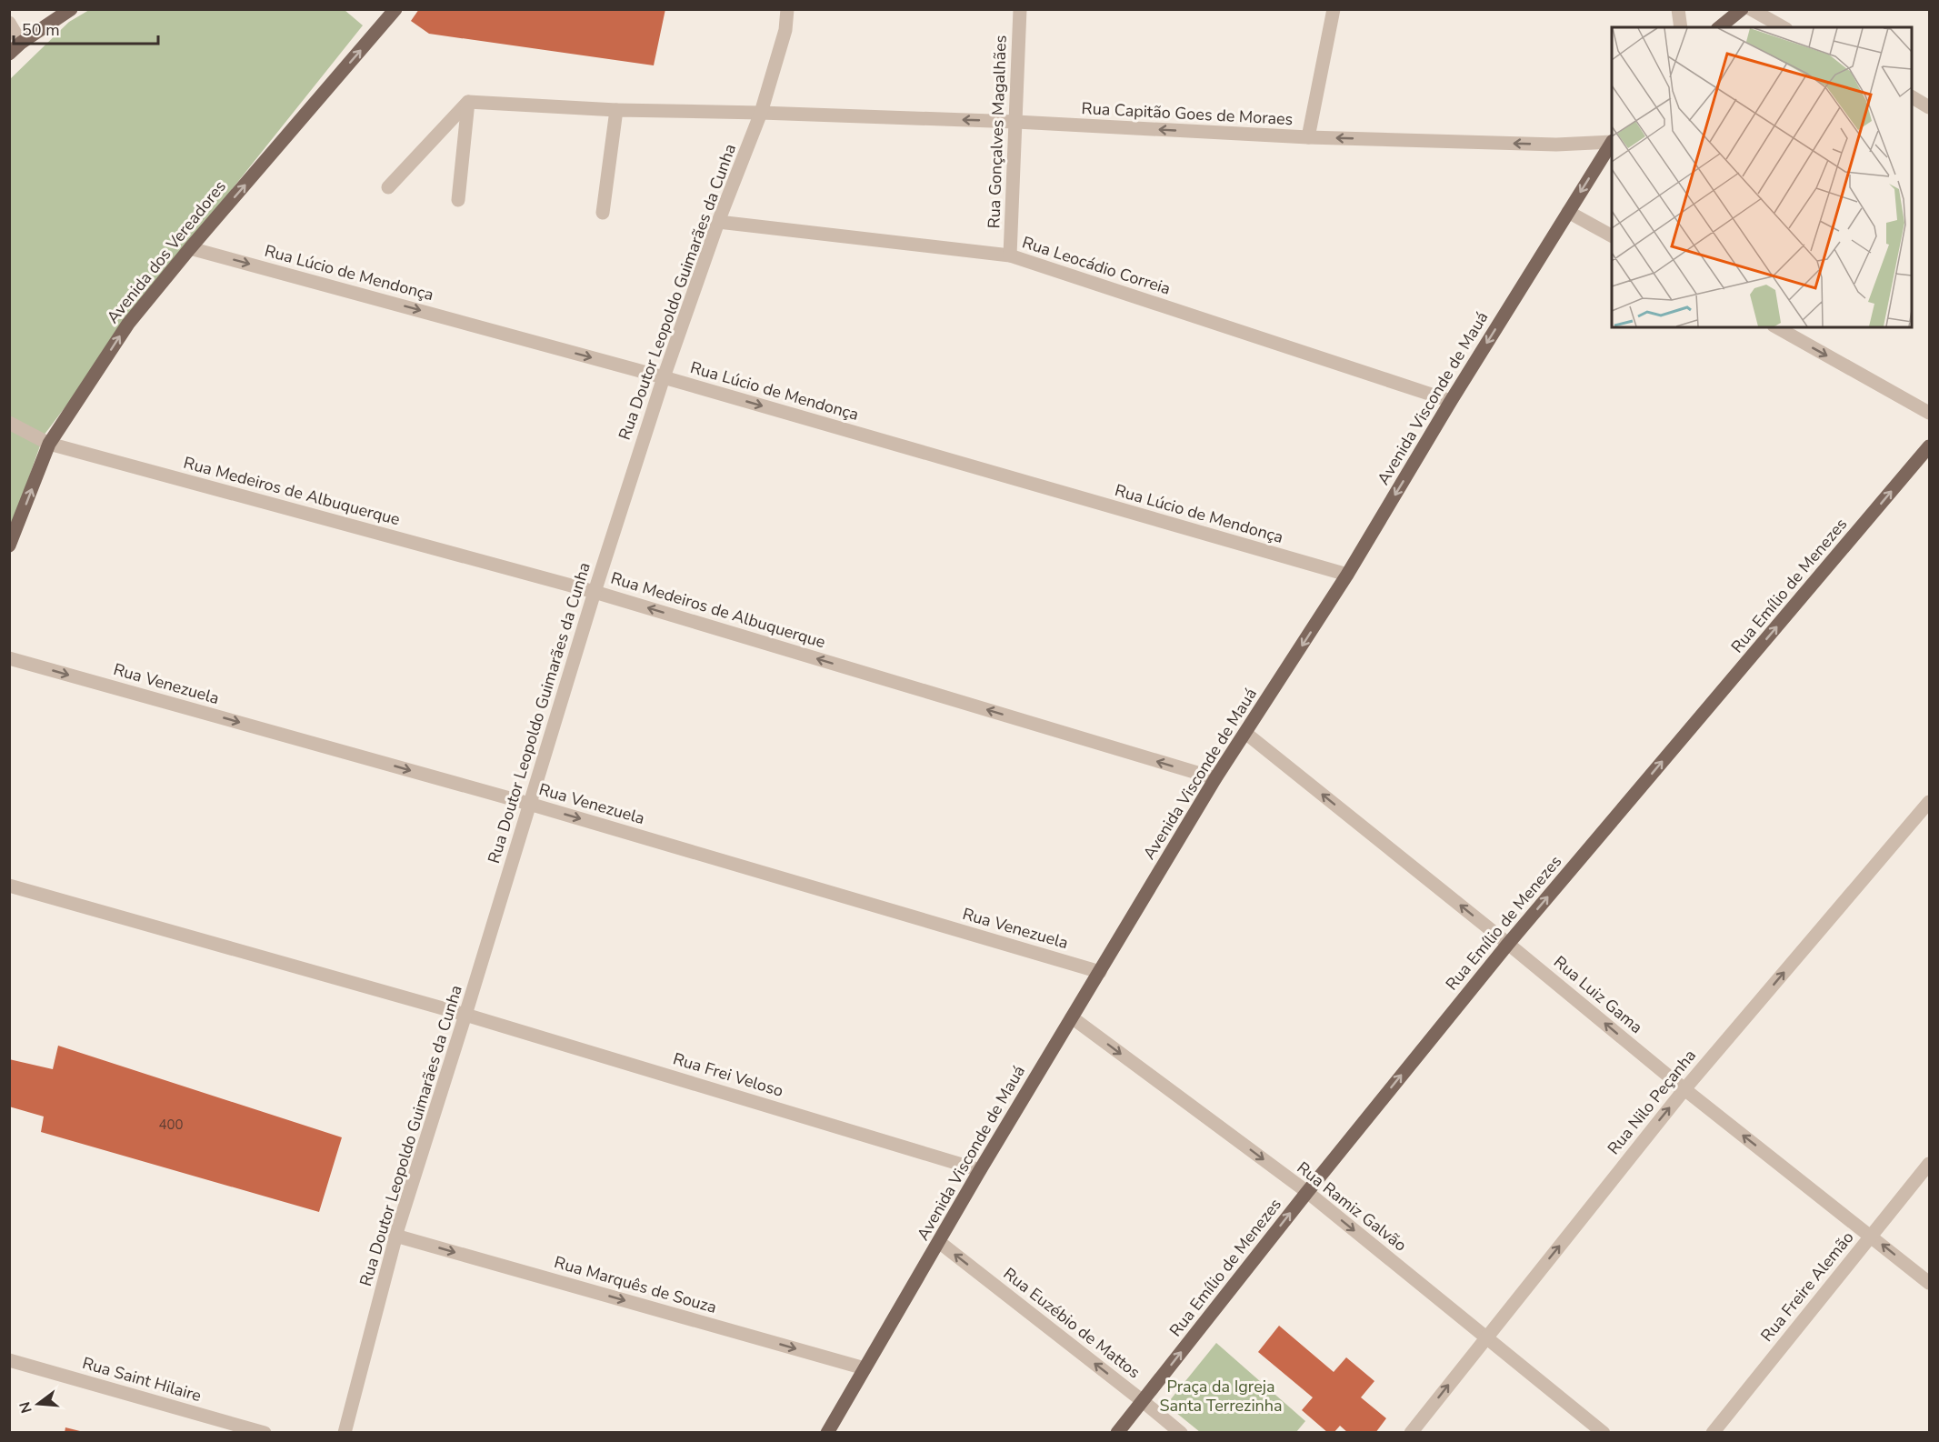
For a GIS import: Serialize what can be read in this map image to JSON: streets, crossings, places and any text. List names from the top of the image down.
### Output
{
  "streets": {
    "main road": ["Avenida dos Vereadores", "Avenida Visconde de Mauá", "Rua Emílio de Menezes"],
    "street": [
      "Rua Capitão Goes de Moraes",
      "Rua Gonçalves Magalhães",
      "Rua Leocádio Correia",
      "Rua Lúcio de Mendonça",
      "Rua Doutor Leopoldo Guimarães da Cunha",
      "Rua Medeiros de Albuquerque",
      "Rua Venezuela",
      "Rua Luiz Gama",
      "Rua Frei Veloso",
      "Rua Nilo Peçanha",
      "Rua Ramiz Galvão",
      "Rua Marquês de Souza",
      "Rua Freire Alemão",
      "Rua Euzébio de Mattos",
      "Rua Saint Hilaire"
    ]
  },
  "crossings": [
    ["Rua Capitão Goes de Moraes", "Rua Gonçalves Magalhães"],
    ["Rua Capitão Goes de Moraes", "Rua Doutor Leopoldo Guimarães da Cunha"],
    ["Rua Gonçalves Magalhães", "Rua Leocádio Correia"],
    ["Avenida dos Vereadores", "Rua Lúcio de Mendonça"],
    ["Avenida dos Vereadores", "Rua Medeiros de Albuquerque"],
    ["Rua Leocádio Correia", "Rua Doutor Leopoldo Guimarães da Cunha"],
    ["Rua Leocádio Correia", "Avenida Visconde de Mauá"],
    ["Rua Lúcio de Mendonça", "Rua Doutor Leopoldo Guimarães da Cunha"],
    ["Rua Lúcio de Mendonça", "Avenida Visconde de Mauá"],
    ["Rua Doutor Leopoldo Guimarães da Cunha", "Rua Medeiros de Albuquerque"],
    ["Rua Doutor Leopoldo Guimarães da Cunha", "Rua Venezuela"],
    ["Rua Doutor Leopoldo Guimarães da Cunha", "Rua Frei Veloso"],
    ["Rua Doutor Leopoldo Guimarães da Cunha", "Rua Marquês de Souza"],
    ["Avenida Visconde de Mauá", "Rua Medeiros de Albuquerque"],
    ["Avenida Visconde de Mauá", "Rua Venezuela"],
    ["Avenida Visconde de Mauá", "Rua Luiz Gama"],
    ["Avenida Visconde de Mauá", "Rua Frei Veloso"],
    ["Avenida Visconde de Mauá", "Rua Ramiz Galvão"],
    ["Avenida Visconde de Mauá", "Rua Marquês de Souza"],
    ["Avenida Visconde de Mauá", "Rua Euzébio de Mattos"],
    ["Rua Emílio de Menezes", "Rua Luiz Gama"],
    ["Rua Emílio de Menezes", "Rua Ramiz Galvão"],
    ["Rua Emílio de Menezes", "Rua Euzébio de Mattos"],
    ["Rua Luiz Gama", "Rua Nilo Peçanha"],
    ["Rua Luiz Gama", "Rua Freire Alemão"],
    ["Rua Nilo Peçanha", "Rua Ramiz Galvão"]
  ],
  "one_way": [
    "Rua Capitão Goes de Moraes",
    "Avenida dos Vereadores",
    "Rua Lúcio de Mendonça",
    "Avenida Visconde de Mauá",
    "Rua Medeiros de Albuquerque",
    "Rua Emílio de Menezes",
    "Rua Venezuela",
    "Rua Luiz Gama",
    "Rua Nilo Peçanha",
    "Rua Ramiz Galvão",
    "Rua Marquês de Souza",
    "Rua Euzébio de Mattos"
  ],
  "parks": ["Praça da Igreja Santa Terrezinha"],
  "house_numbers": ["400"],
  "scale_bar": "50 m",
  "north": "left"
}
